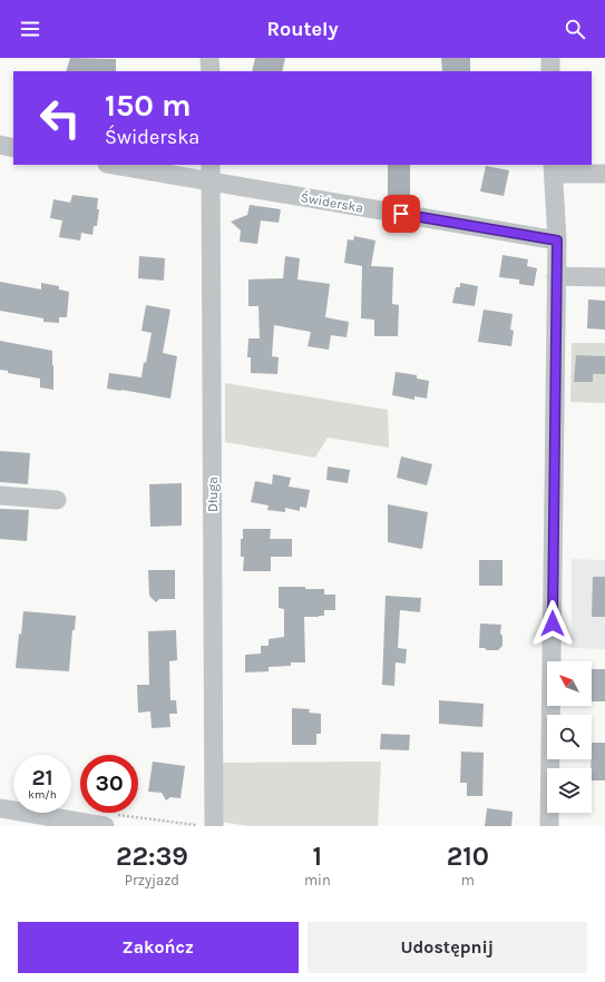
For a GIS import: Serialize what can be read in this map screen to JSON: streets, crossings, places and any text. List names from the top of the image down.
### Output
{
  "streets": {
    "street": ["Świderska", "Długa"]
  },
  "crossings": [
    ["Świderska", "Długa"]
  ],
  "north": "top left",
  "page": {
    "header": "Routely",
    "turn": ["150 m", "Świderska"],
    "speed": "21 km/h",
    "limit": "30",
    "eta": [
      "22:39",
      "Przyjazd",
      "1",
      "min",
      "210",
      "m"
    ],
    "buttons": ["Zakończ", "Udostępnij"]
  }
}
